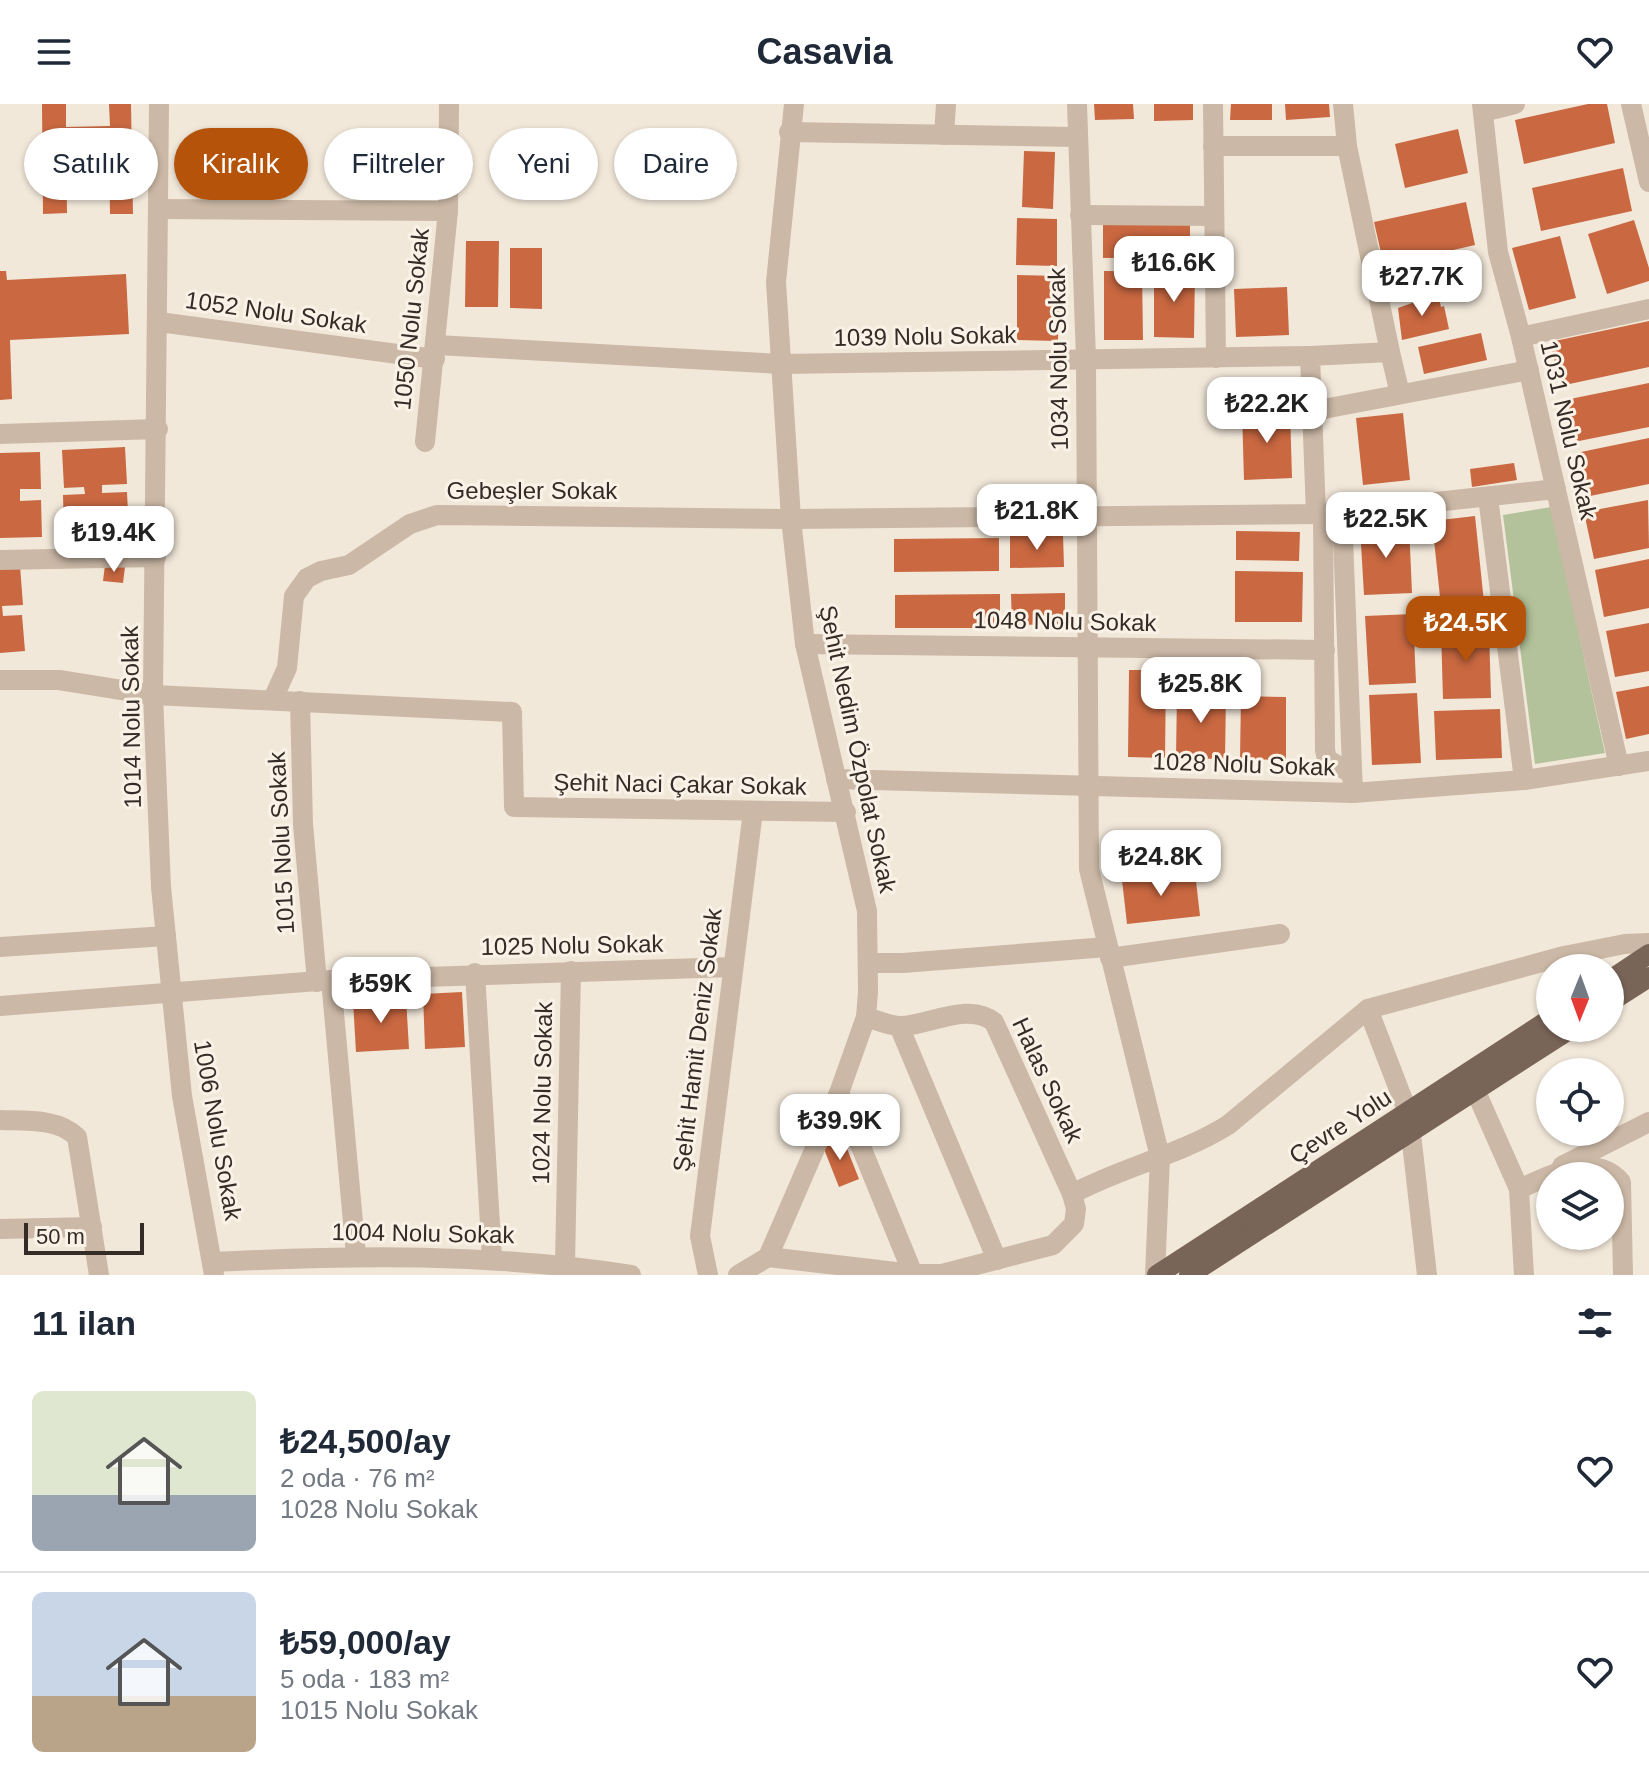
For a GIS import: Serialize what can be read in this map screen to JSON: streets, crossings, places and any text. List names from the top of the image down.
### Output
{
  "streets": {
    "main road": ["Çevre Yolu"],
    "street": [
      "1052 Nolu Sokak",
      "1050 Nolu Sokak",
      "1039 Nolu Sokak",
      "1034 Nolu Sokak",
      "1031 Nolu Sokak",
      "Gebeşler Sokak",
      "1048 Nolu Sokak",
      "1014 Nolu Sokak",
      "Şehit Nedim Özpolat Sokak",
      "1028 Nolu Sokak",
      "Şehit Naci Çakar Sokak",
      "1015 Nolu Sokak",
      "1025 Nolu Sokak",
      "Şehit Hamit Deniz Sokak",
      "Halas Sokak",
      "1024 Nolu Sokak",
      "1006 Nolu Sokak",
      "1004 Nolu Sokak"
    ]
  },
  "crossings": [
    ["1052 Nolu Sokak", "1050 Nolu Sokak"],
    ["1052 Nolu Sokak", "1039 Nolu Sokak"],
    ["1052 Nolu Sokak", "1014 Nolu Sokak"],
    ["1052 Nolu Sokak", "Şehit Nedim Özpolat Sokak"],
    ["1039 Nolu Sokak", "1034 Nolu Sokak"],
    ["1039 Nolu Sokak", "Şehit Nedim Özpolat Sokak"],
    ["1034 Nolu Sokak", "1048 Nolu Sokak"],
    ["1034 Nolu Sokak", "1028 Nolu Sokak"],
    ["1034 Nolu Sokak", "Çevre Yolu"],
    ["1031 Nolu Sokak", "1028 Nolu Sokak"],
    ["Gebeşler Sokak", "Şehit Nedim Özpolat Sokak"],
    ["1048 Nolu Sokak", "Şehit Nedim Özpolat Sokak"],
    ["1014 Nolu Sokak", "1025 Nolu Sokak"],
    ["1014 Nolu Sokak", "1006 Nolu Sokak"],
    ["Şehit Nedim Özpolat Sokak", "1028 Nolu Sokak"],
    ["Şehit Nedim Özpolat Sokak", "Şehit Naci Çakar Sokak"],
    ["Şehit Nedim Özpolat Sokak", "Halas Sokak"],
    ["Şehit Naci Çakar Sokak", "1015 Nolu Sokak"],
    ["Şehit Naci Çakar Sokak", "Şehit Hamit Deniz Sokak"],
    ["1015 Nolu Sokak", "1025 Nolu Sokak"],
    ["1015 Nolu Sokak", "1004 Nolu Sokak"],
    ["1025 Nolu Sokak", "Şehit Hamit Deniz Sokak"],
    ["1025 Nolu Sokak", "1024 Nolu Sokak"],
    ["1025 Nolu Sokak", "1006 Nolu Sokak"],
    ["1024 Nolu Sokak", "1004 Nolu Sokak"],
    ["1006 Nolu Sokak", "1004 Nolu Sokak"]
  ],
  "scale_bar": "50 m",
  "north": "bottom",
  "page": {
    "header": "Casavia",
    "chip": [
      "Satılık",
      "Kiralık",
      "Filtreler",
      "Yeni",
      "Daire"
    ],
    "price": [
      "₺16.6K",
      "₺27.7K",
      "₺22.2K",
      "₺21.8K",
      "₺22.5K",
      "₺19.4K",
      "₺24.5K",
      "₺25.8K",
      "₺24.8K",
      "₺59K",
      "₺39.9K"
    ],
    "scale": "50 m",
    "heading": "11 ilan",
    "list": [
      {
        "name": "₺24,500/ay",
        "note": "2 oda · 76 m² · 1028 Nolu Sokak"
      },
      {
        "name": "₺59,000/ay",
        "note": "5 oda · 183 m² · 1015 Nolu Sokak"
      }
    ]
  }
}
